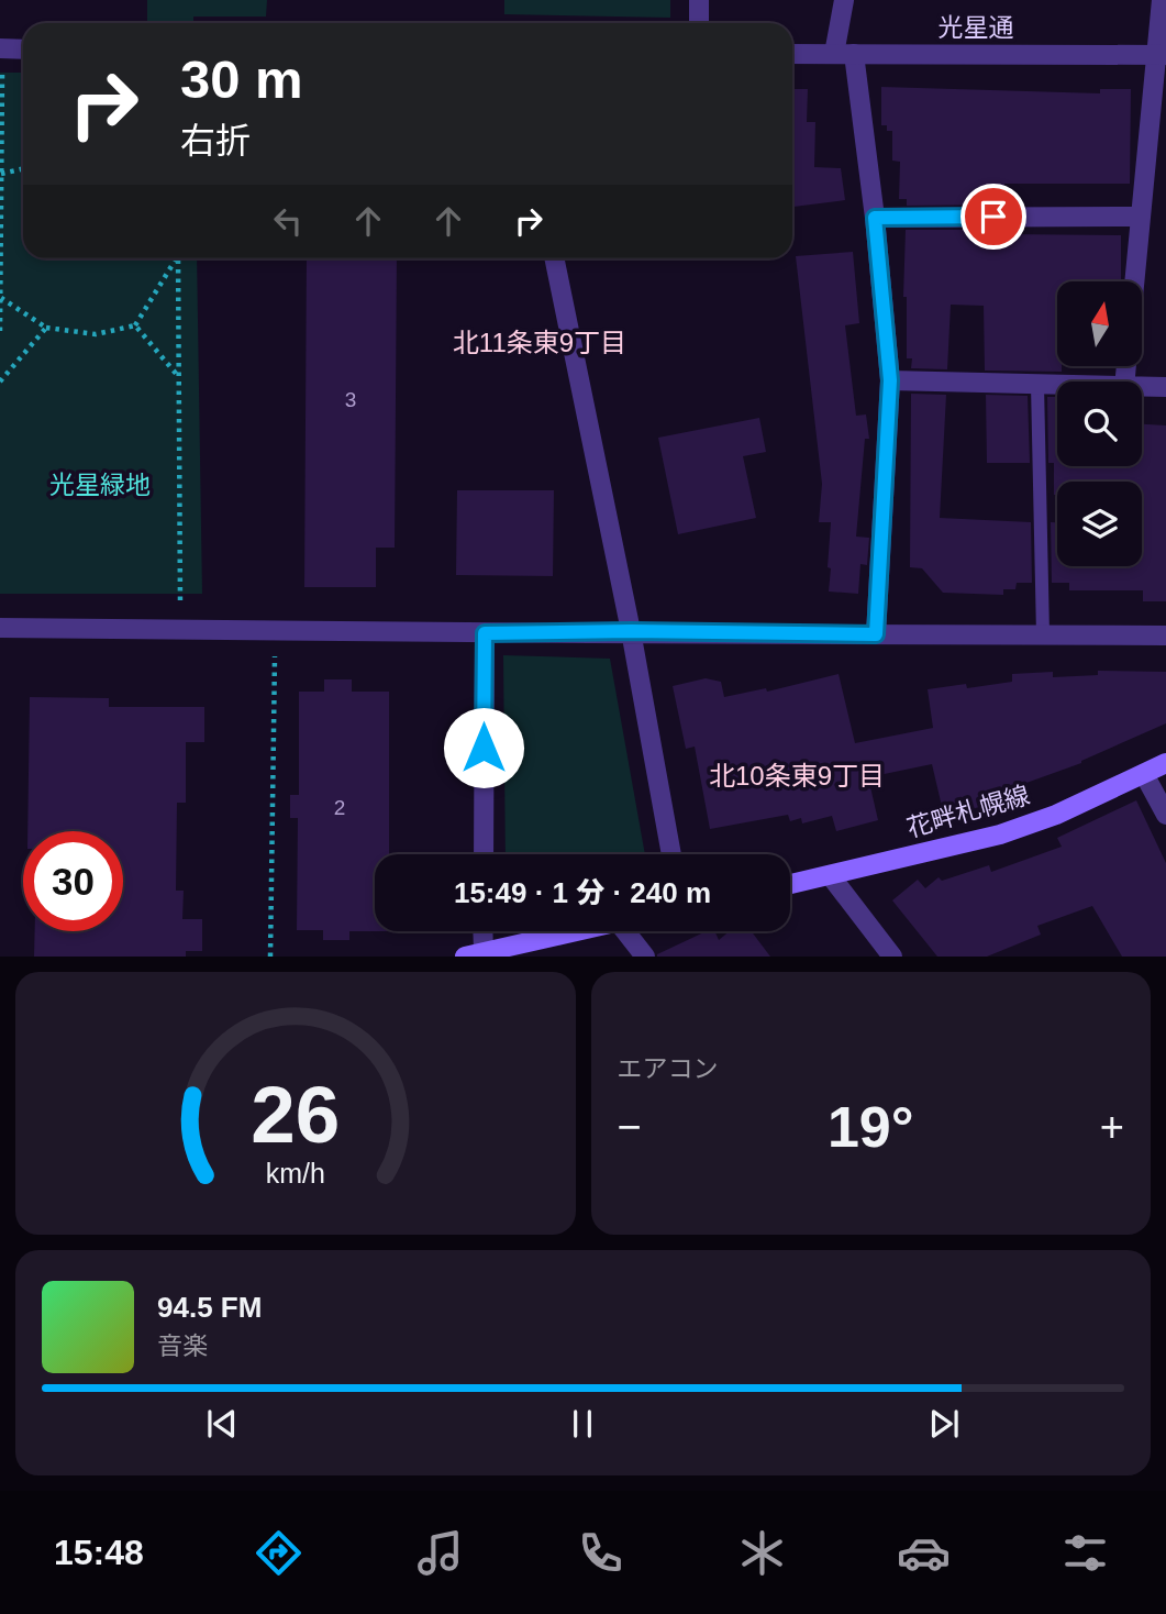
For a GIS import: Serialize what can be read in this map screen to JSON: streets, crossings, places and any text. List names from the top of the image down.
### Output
{
  "streets": {
    "main road": ["花畔札幌線"],
    "street": ["光星通"]
  },
  "districts": ["北11条東9丁目", "北10条東9丁目"],
  "parks": ["光星緑地"],
  "house_numbers": ["3", "2"],
  "north": "top",
  "page": {
    "turn": ["30 m", "右折"],
    "limit": "30",
    "trip": "15:49 · 1 分 · 240 m",
    "tile": "エアコン",
    "heat": ["−", "19°", "+"],
    "song": ["94.5 FM", "音楽"],
    "tabs": "15:48",
    "gauge": ["26", "km/h"]
  }
}
